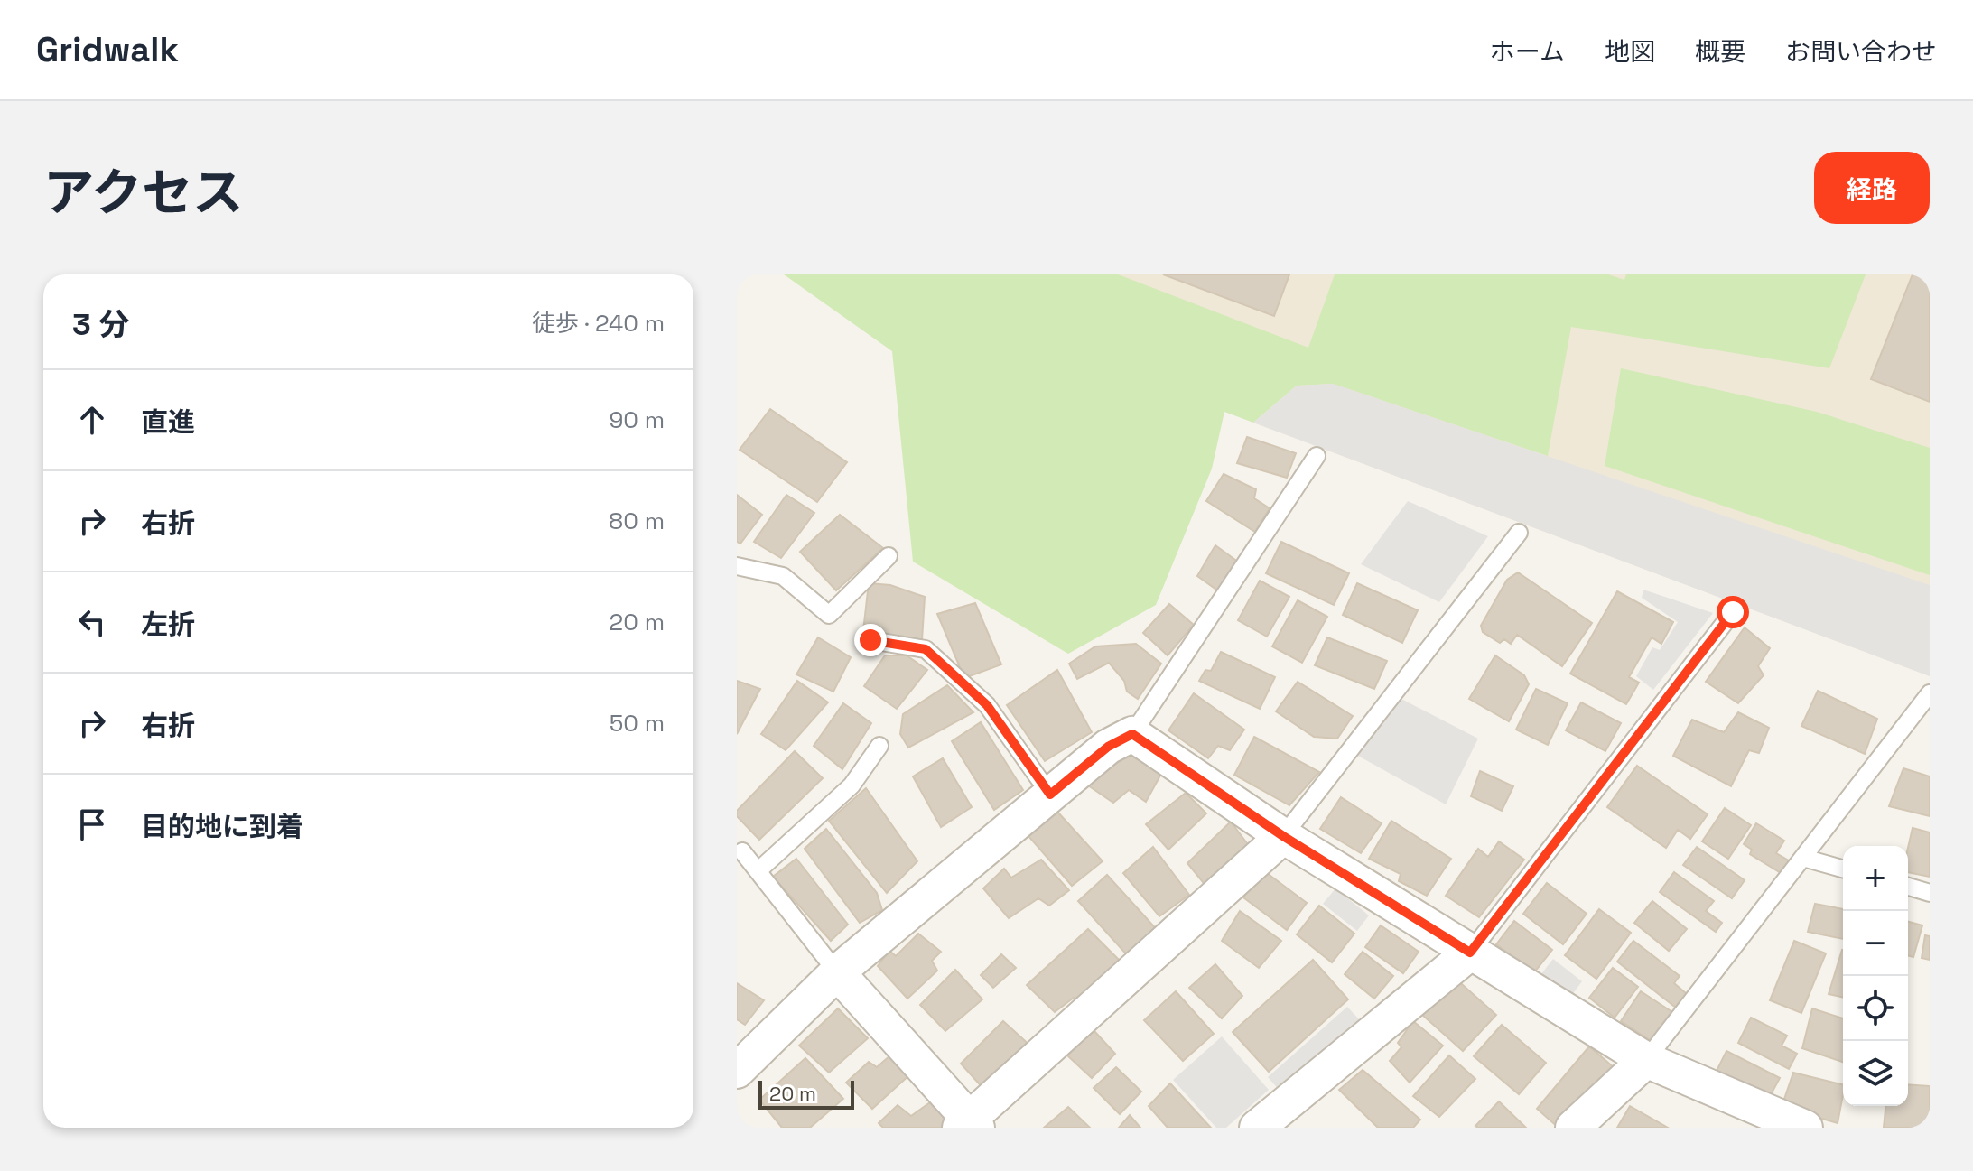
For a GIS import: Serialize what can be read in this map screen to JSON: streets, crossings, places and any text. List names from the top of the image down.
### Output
{
  "scale_bar": "20 m",
  "page": {
    "header": "Gridwalk",
    "nav": [
      "ホーム",
      "地図",
      "概要",
      "お問い合わせ"
    ],
    "title": "アクセス",
    "buttons": "経路",
    "heading": ["3 分", "徒歩 · 240 m"],
    "list": [
      ["直進", "90 m"],
      ["右折", "80 m"],
      ["左折", "20 m"],
      ["右折", "50 m"],
      "目的地に到着"
    ],
    "map_buttons": ["+", "−"],
    "scale": "20 m"
  }
}
